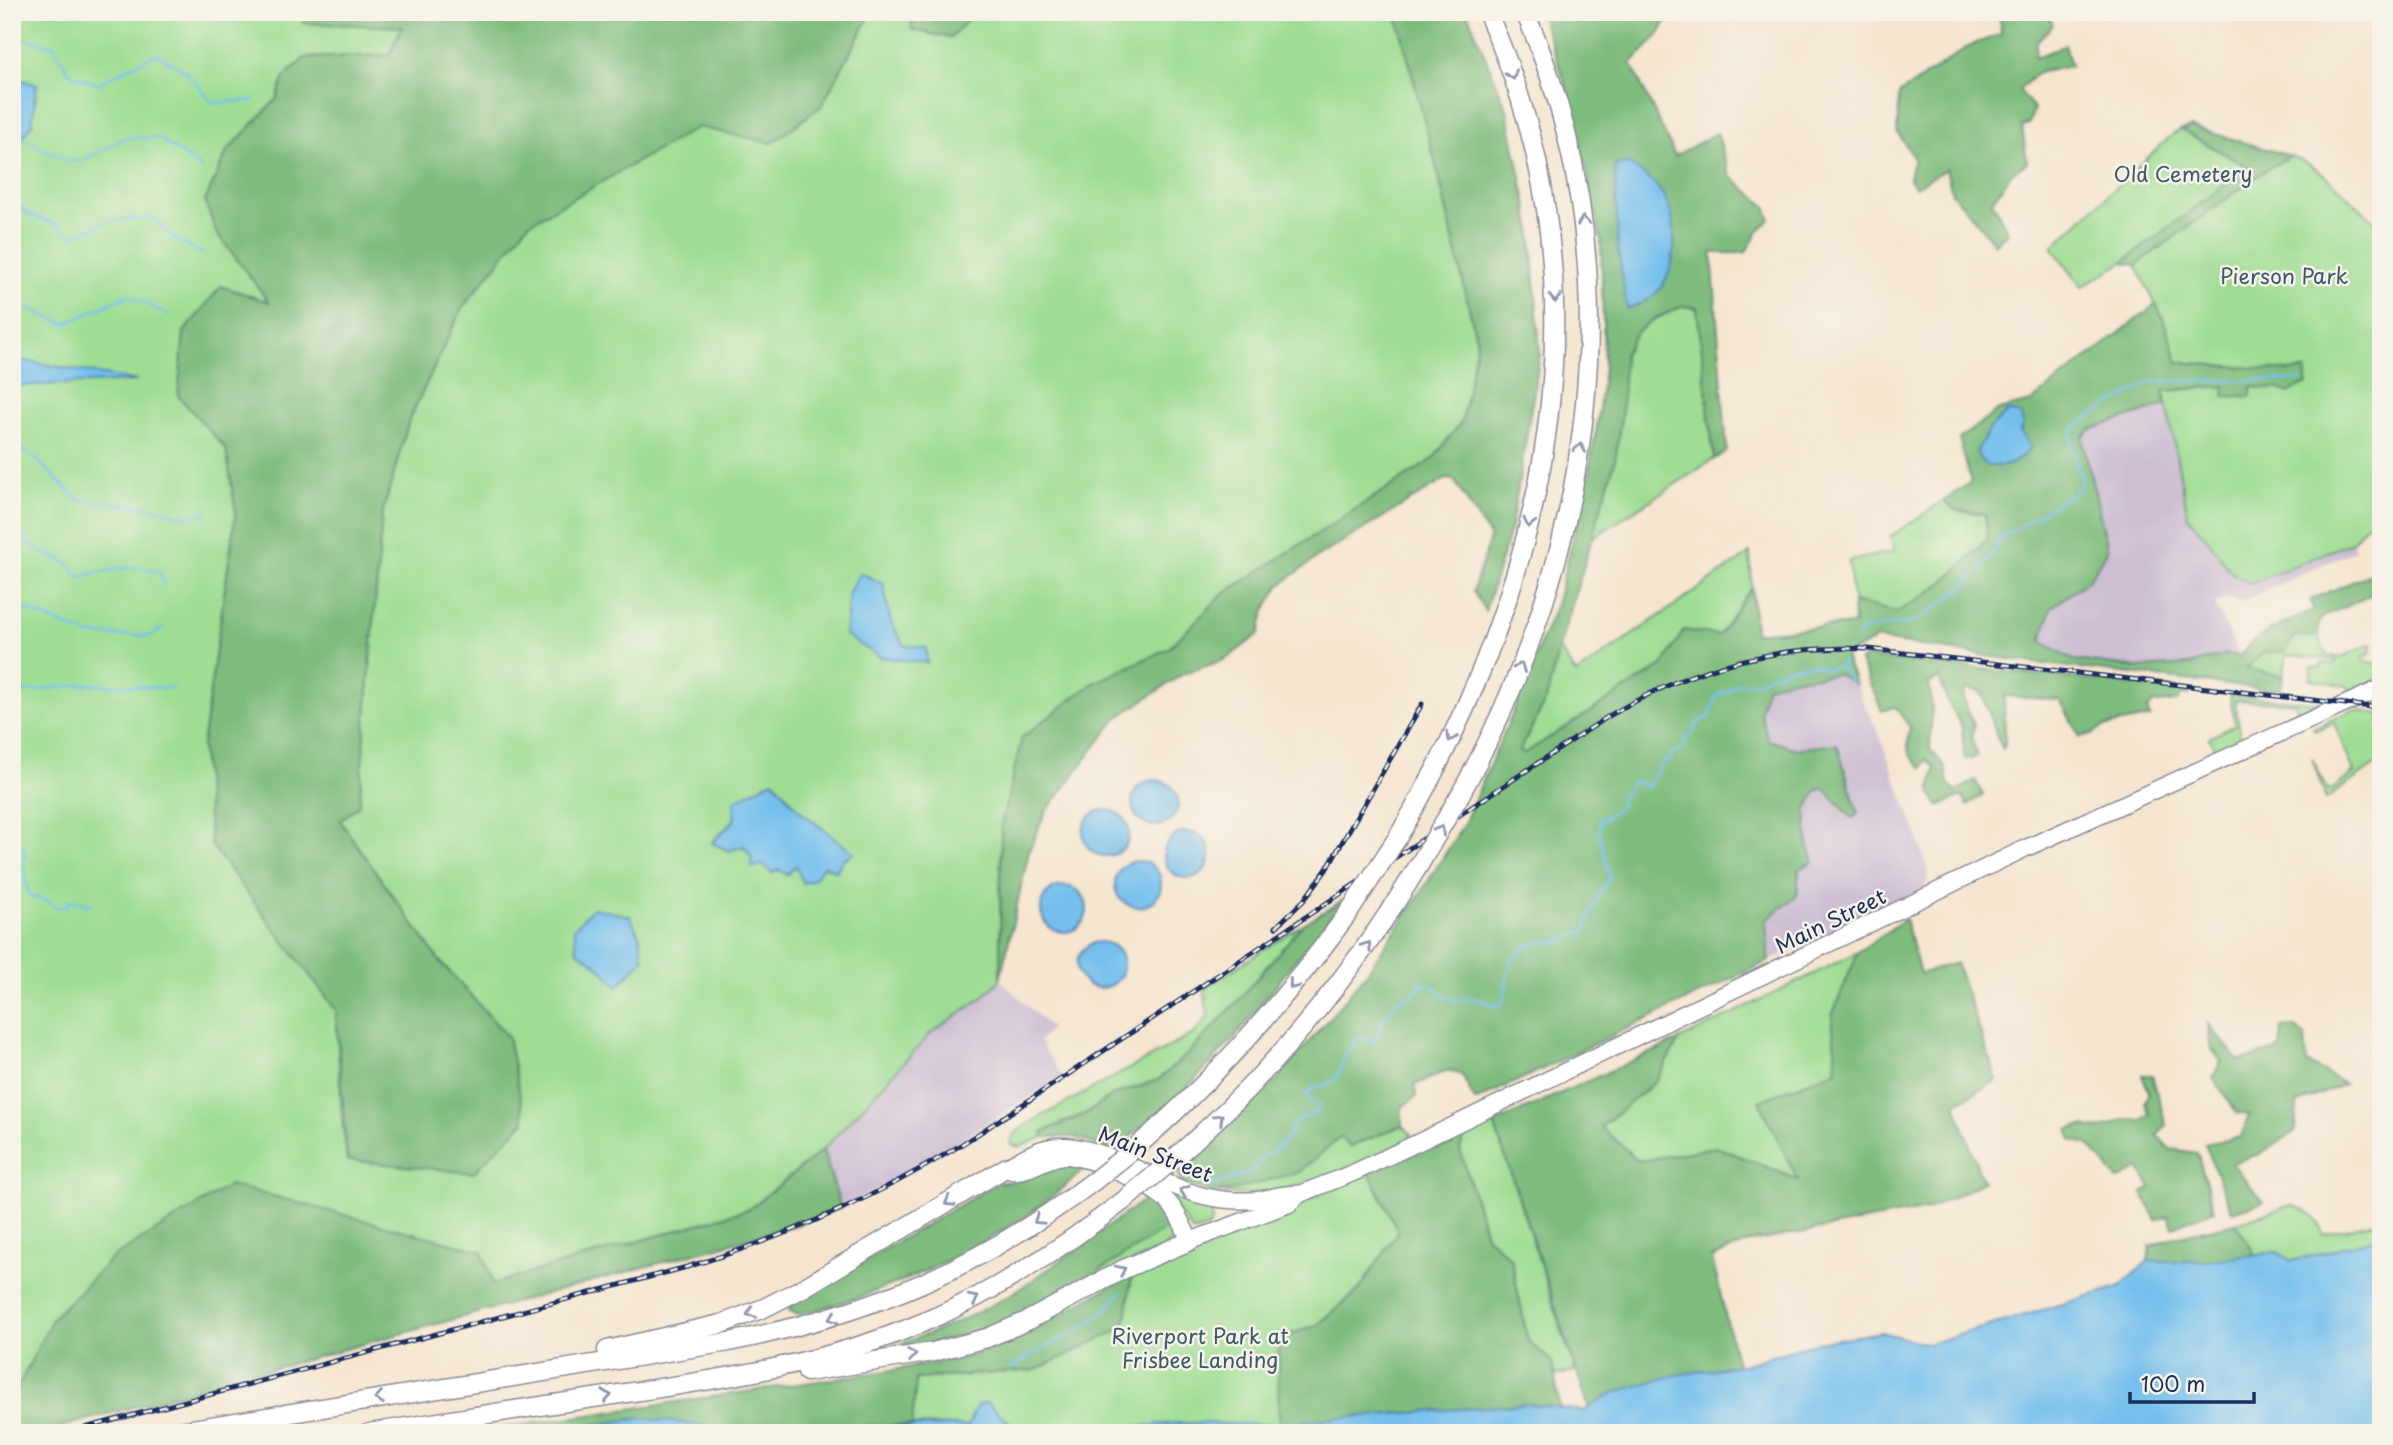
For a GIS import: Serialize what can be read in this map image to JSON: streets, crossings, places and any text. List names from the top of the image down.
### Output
{
  "streets": {
    "main road": ["Main Street"]
  },
  "parks": ["Old Cemetery", "Pierson Park", "Riverport Park at Frisbee Landing"],
  "scale_bar": "100 m"
}
